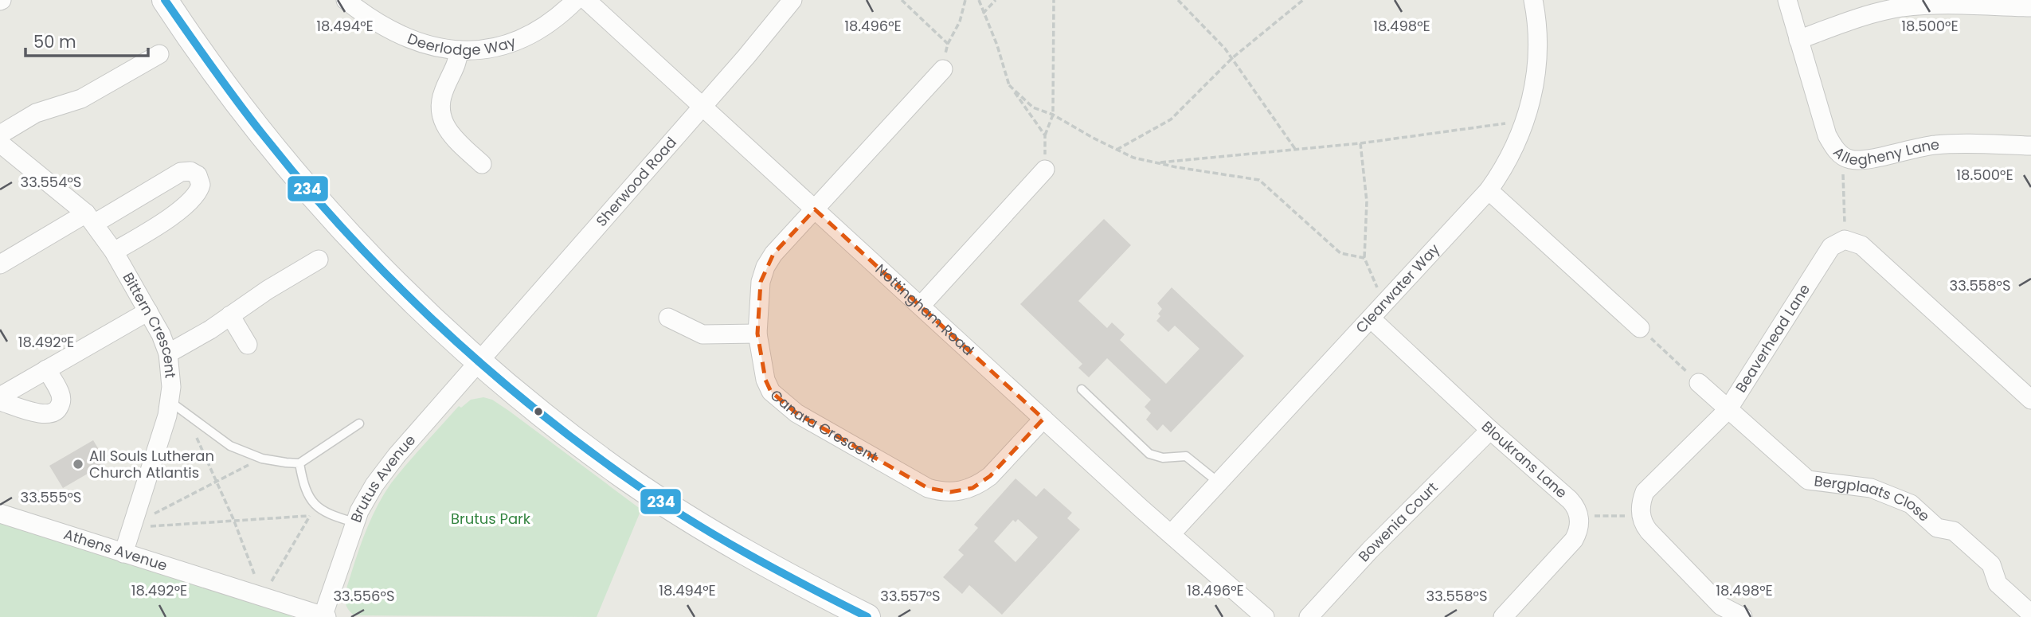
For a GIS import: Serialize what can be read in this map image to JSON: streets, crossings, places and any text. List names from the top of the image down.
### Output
{
  "streets": {
    "street": [
      "Deerlodge Way",
      "Allegheny Lane",
      "Sherwood Road",
      "Clearwater Way",
      "Nottingham Road",
      "Bittern Crescent",
      "Beaverhead Lane",
      "Canara Crescent",
      "Bloukrans Lane",
      "Brutus Avenue",
      "Bergplaats Close",
      "Bowenia Court",
      "Athens Avenue"
    ]
  },
  "crossings": [
    ["Sherwood Road", "Nottingham Road"],
    ["Sherwood Road", "Brutus Avenue"],
    ["Clearwater Way", "Nottingham Road"],
    ["Clearwater Way", "Bloukrans Lane"],
    ["Nottingham Road", "Canara Crescent"],
    ["Bittern Crescent", "Athens Avenue"],
    ["Beaverhead Lane", "Bergplaats Close"],
    ["Bloukrans Lane", "Bowenia Court"],
    ["Brutus Avenue", "Athens Avenue"]
  ],
  "parks": ["Brutus Park"],
  "places": ["All Souls Lutheran Church Atlantis"],
  "lines": ["transit line 234"],
  "scale_bar": "50 m",
  "coordinates": [
    "18.496°E",
    "18.494°E",
    "18.498°E",
    "18.500°E",
    "33.554°S",
    "33.558°S",
    "18.492°E",
    "33.555°S",
    "33.556°S",
    "33.557°S"
  ]
}
